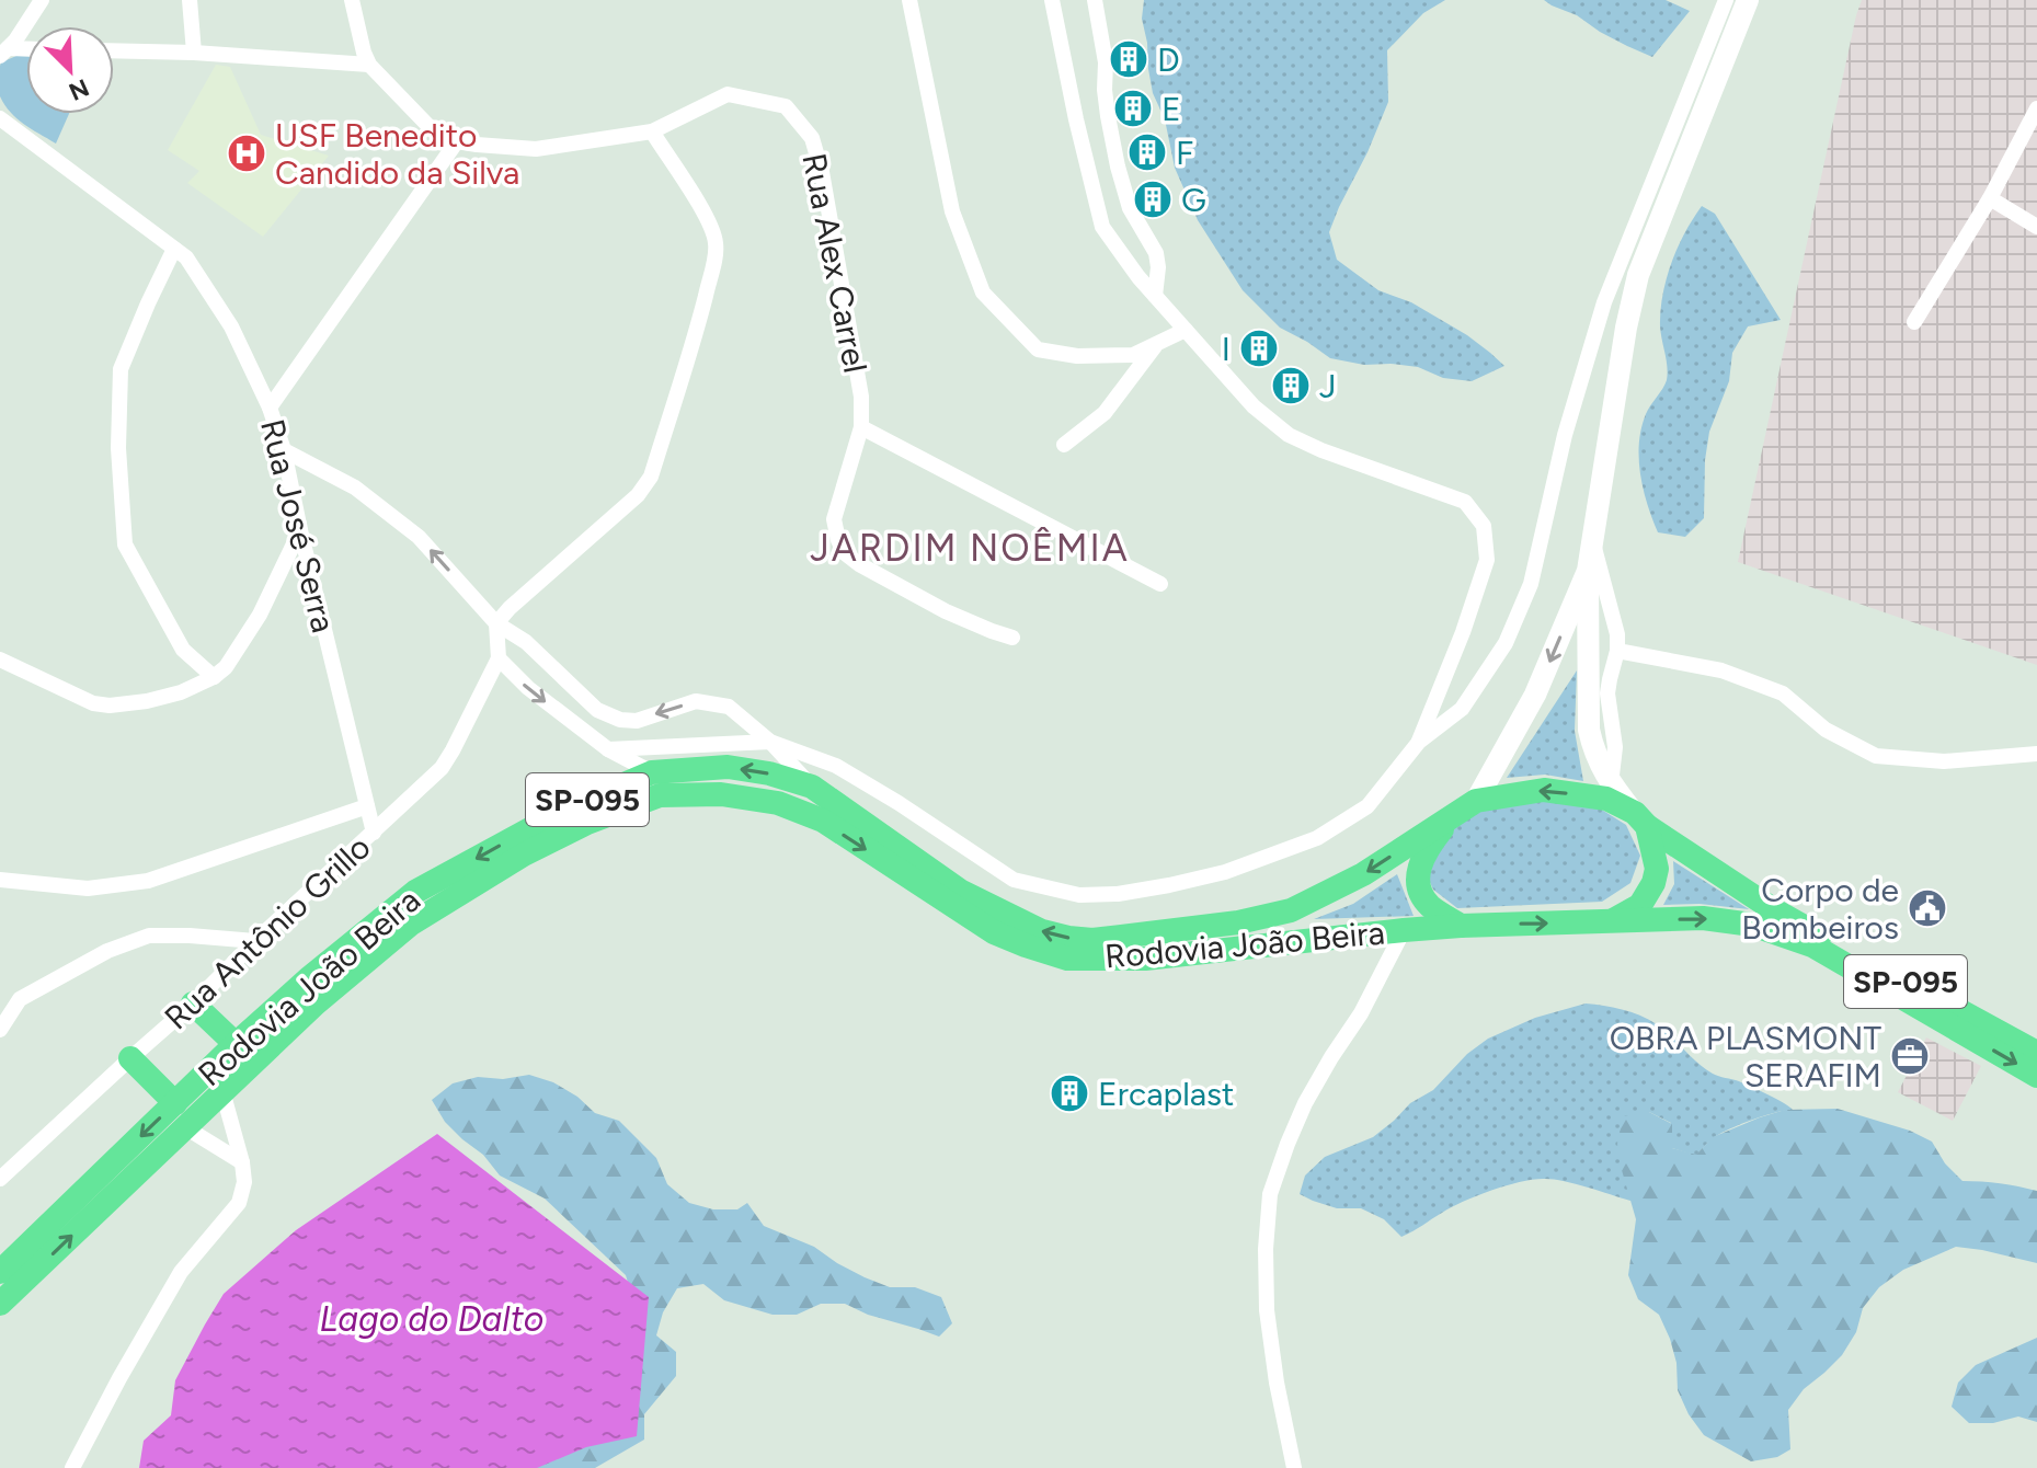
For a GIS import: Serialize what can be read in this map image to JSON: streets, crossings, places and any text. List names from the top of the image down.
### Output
{
  "streets": {
    "main road": ["SP-095", "Rodovia João Beira"],
    "street": ["Rua Alex Carrel", "Rua José Serra", "Rua Antônio Grillo"]
  },
  "crossings": [
    ["Rua José Serra", "Rua Antônio Grillo"],
    ["SP-095", "Rodovia João Beira"]
  ],
  "districts": ["JARDIM NOÊMIA"],
  "water": ["Lago do Dalto"],
  "places": {
    "building": [
      "D",
      "E",
      "F",
      "G",
      "I",
      "J",
      "Ercaplast"
    ],
    "hospital": ["USF Benedito Candido da Silva"],
    "public building": ["Corpo de Bombeiros"],
    "office": ["OBRA PLASMONT SERAFIM"]
  },
  "north": "bottom right"
}
